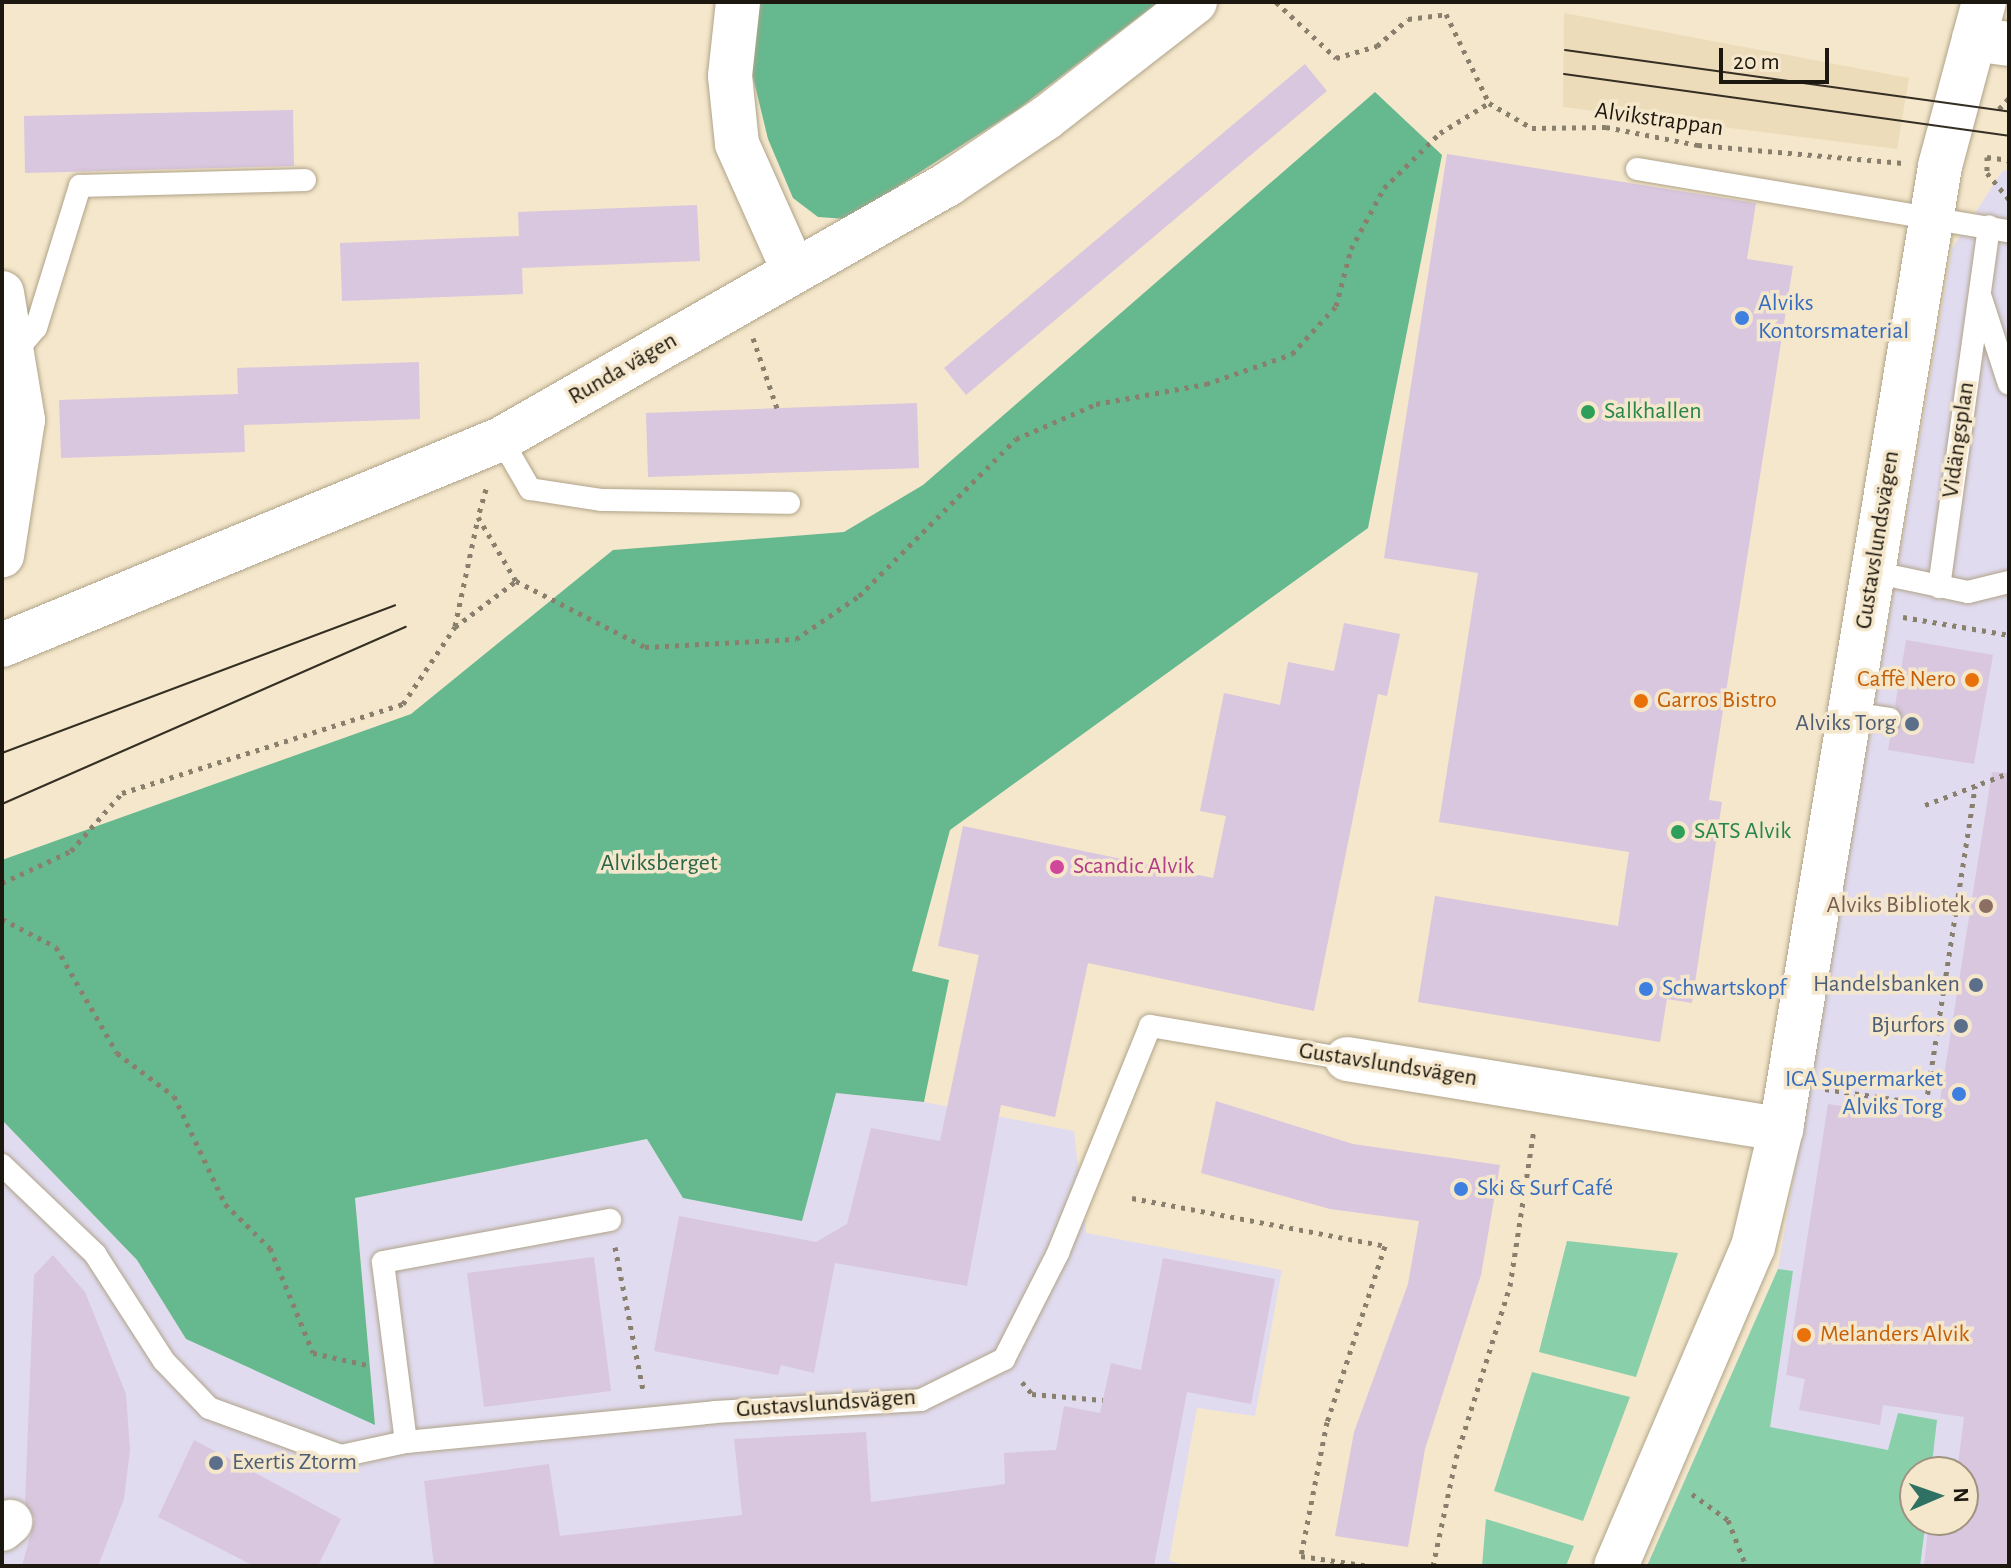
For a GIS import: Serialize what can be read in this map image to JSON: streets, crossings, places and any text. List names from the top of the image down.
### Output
{
  "streets": {
    "street": ["Runda vägen", "Gustavslundsvägen"],
    "lane": ["Vidängsplan"],
    "path": ["Alvikstrappan"]
  },
  "crossings": [
    ["Alvikstrappan", "Gustavslundsvägen"],
    ["Vidängsplan", "Gustavslundsvägen"]
  ],
  "parks": ["Alviksberget"],
  "places": [
    "Alviks Kontorsmaterial",
    "Salkhallen",
    "Caffè Nero",
    "Garros Bistro",
    "Alviks Torg",
    "SATS Alvik",
    "Scandic Alvik",
    "Alviks Bibliotek",
    "Handelsbanken",
    "Schwartskopf",
    "Bjurfors",
    "ICA Supermarket Alviks Torg",
    "Ski & Surf Café",
    "Melanders Alvik",
    "Exertis Ztorm"
  ],
  "scale_bar": "20 m",
  "north": "right"
}
